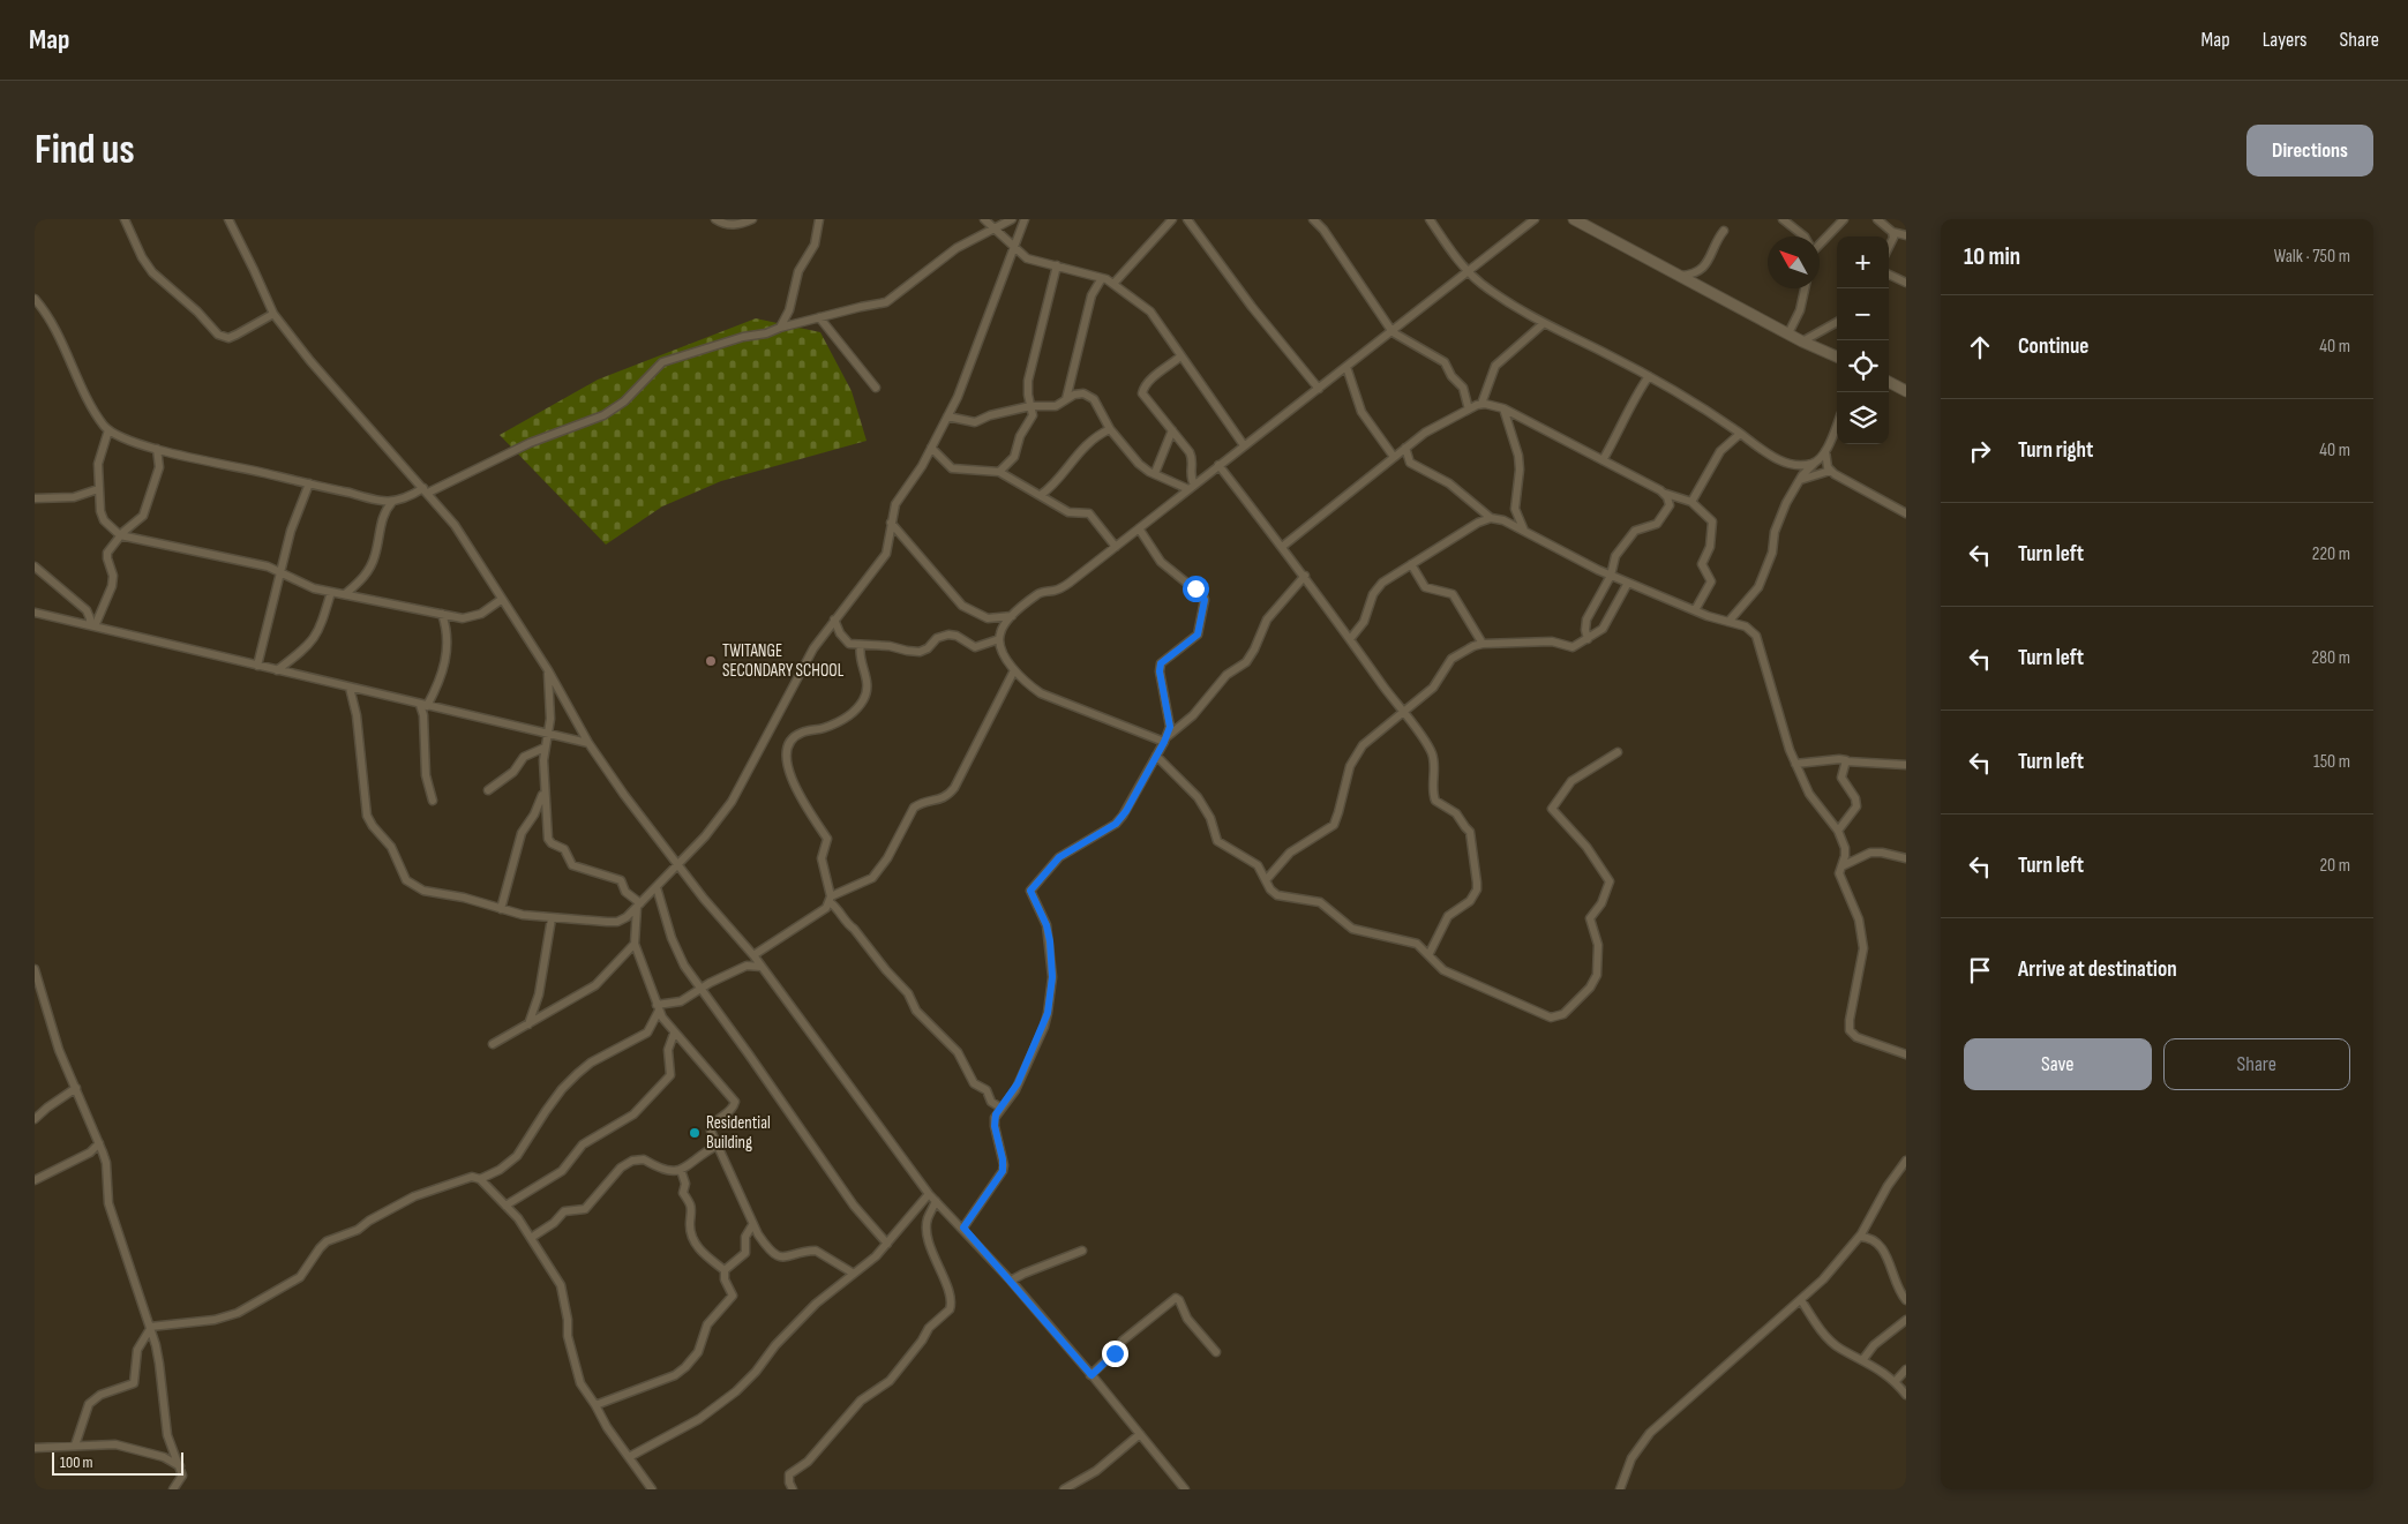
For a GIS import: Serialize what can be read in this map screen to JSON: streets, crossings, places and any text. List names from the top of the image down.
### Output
{
  "places": ["TWITANGE SECONDARY SCHOOL", "Residential Building"],
  "scale_bar": "100 m",
  "north": "top left",
  "page": {
    "header": "Map",
    "nav": ["Map", "Layers", "Share"],
    "buttons": [
      "Directions",
      ["Save", "Share"]
    ],
    "title": "Find us",
    "heading": ["10 min", "Walk · 750 m"],
    "map_buttons": ["+", "−"],
    "list": [
      ["Continue", "40 m"],
      ["Turn right", "40 m"],
      ["Turn left", "220 m"],
      ["Turn left", "280 m"],
      ["Turn left", "150 m"],
      ["Turn left", "20 m"],
      "Arrive at destination"
    ],
    "scale": "100 m"
  }
}
